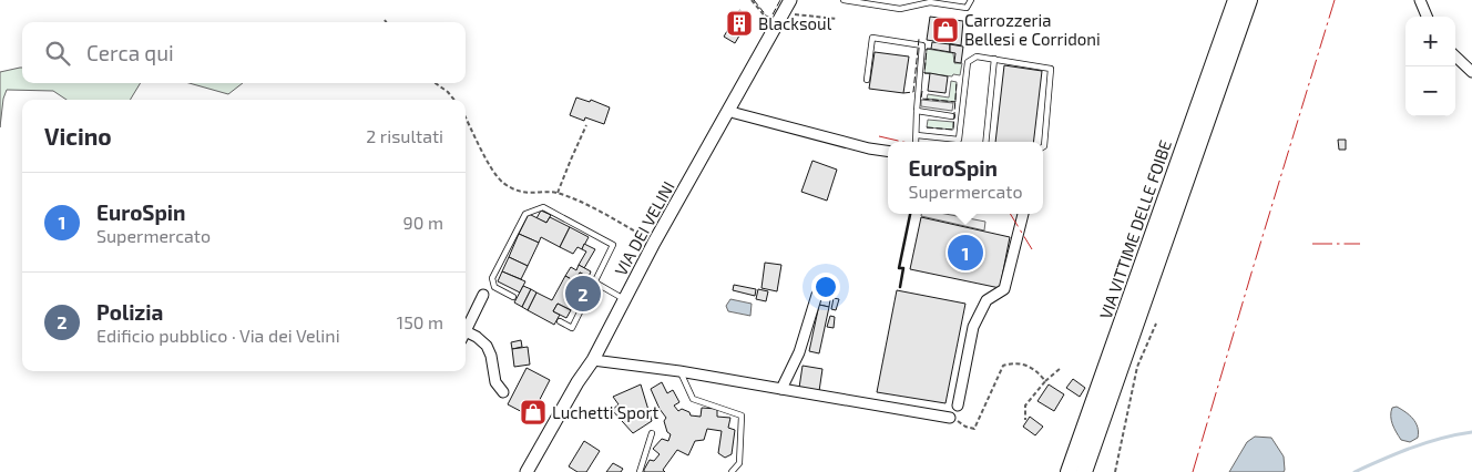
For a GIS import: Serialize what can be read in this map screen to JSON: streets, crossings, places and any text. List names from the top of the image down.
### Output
{
  "streets": {
    "main road": ["VIA VITTIME DELLE FOIBE"],
    "street": ["VIA DEI VELINI"]
  },
  "places": {
    "building": ["Blacksoul"],
    "shop": ["Carrozzeria Bellesi e Corridoni", "Luchetti Sport"]
  },
  "page": {
    "map_buttons": ["+", "−"],
    "search": "Cerca qui",
    "heading": ["Vicino", "2 risultati"],
    "popup": ["EuroSpin", "Supermercato"],
    "list": [
      {
        "mark": "1",
        "name": "EuroSpin",
        "note": "Supermercato",
        "value": "90 m"
      },
      {
        "mark": "2",
        "name": "Polizia",
        "note": "Edificio pubblico · Via dei Velini",
        "value": "150 m"
      }
    ],
    "pins": ["1", "2"]
  }
}
